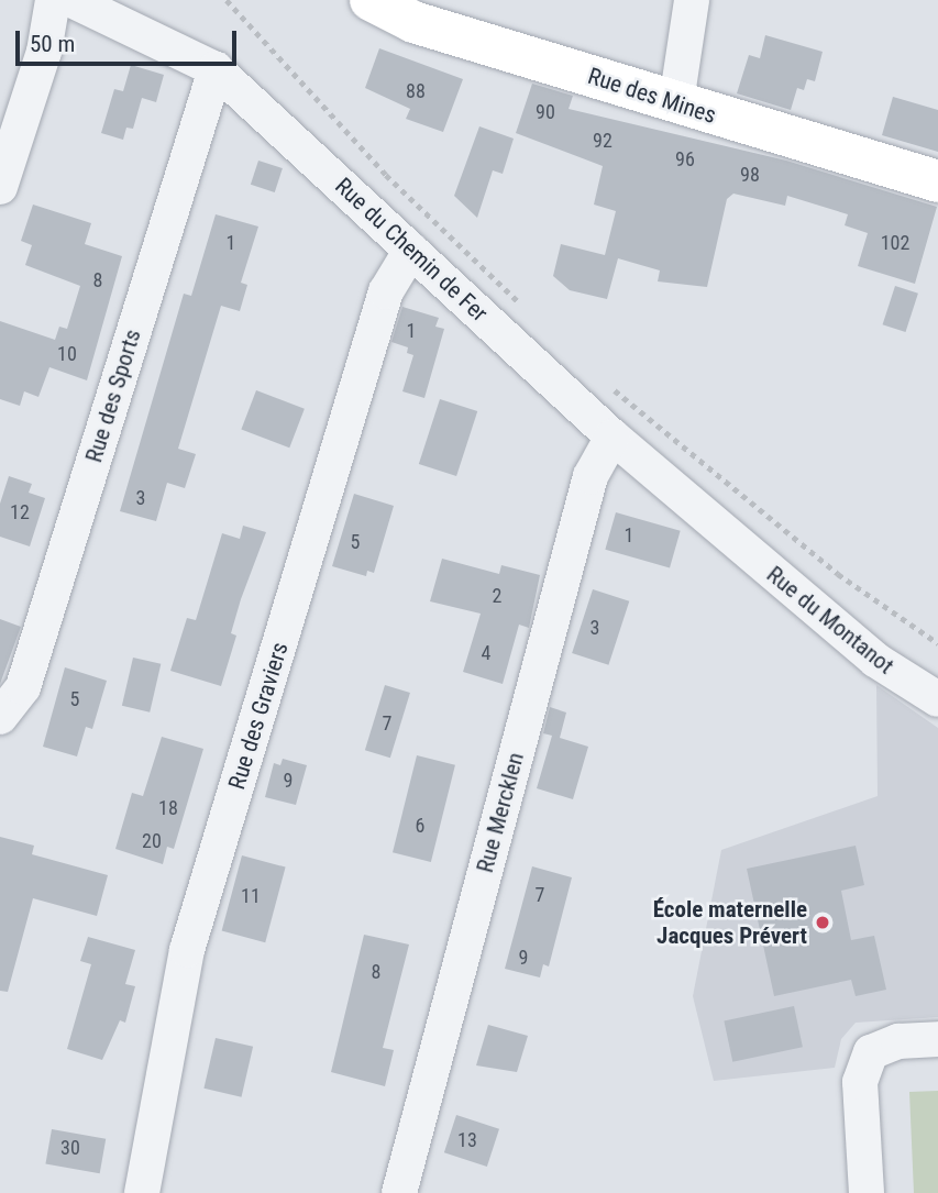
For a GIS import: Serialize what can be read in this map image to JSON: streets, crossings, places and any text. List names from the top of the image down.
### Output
{
  "streets": {
    "street": [
      "Rue des Mines",
      "Rue du Chemin de Fer",
      "Rue des Sports",
      "Rue du Montanot",
      "Rue des Graviers",
      "Rue Mercklen"
    ]
  },
  "crossings": [
    ["Rue du Chemin de Fer", "Rue des Sports"],
    ["Rue du Chemin de Fer", "Rue du Montanot"],
    ["Rue du Chemin de Fer", "Rue des Graviers"],
    ["Rue du Chemin de Fer", "Rue Mercklen"]
  ],
  "places": ["École maternelle Jacques Prévert"],
  "house_numbers": [
    "88",
    "90",
    "92",
    "96",
    "98",
    "1",
    "102",
    "8",
    "1",
    "10",
    "3",
    "12",
    "1",
    "5",
    "2",
    "3",
    "4",
    "5",
    "7",
    "9",
    "18",
    "6",
    "20",
    "7",
    "11",
    "9",
    "8",
    "13",
    "30"
  ],
  "scale_bar": "50 m"
}
